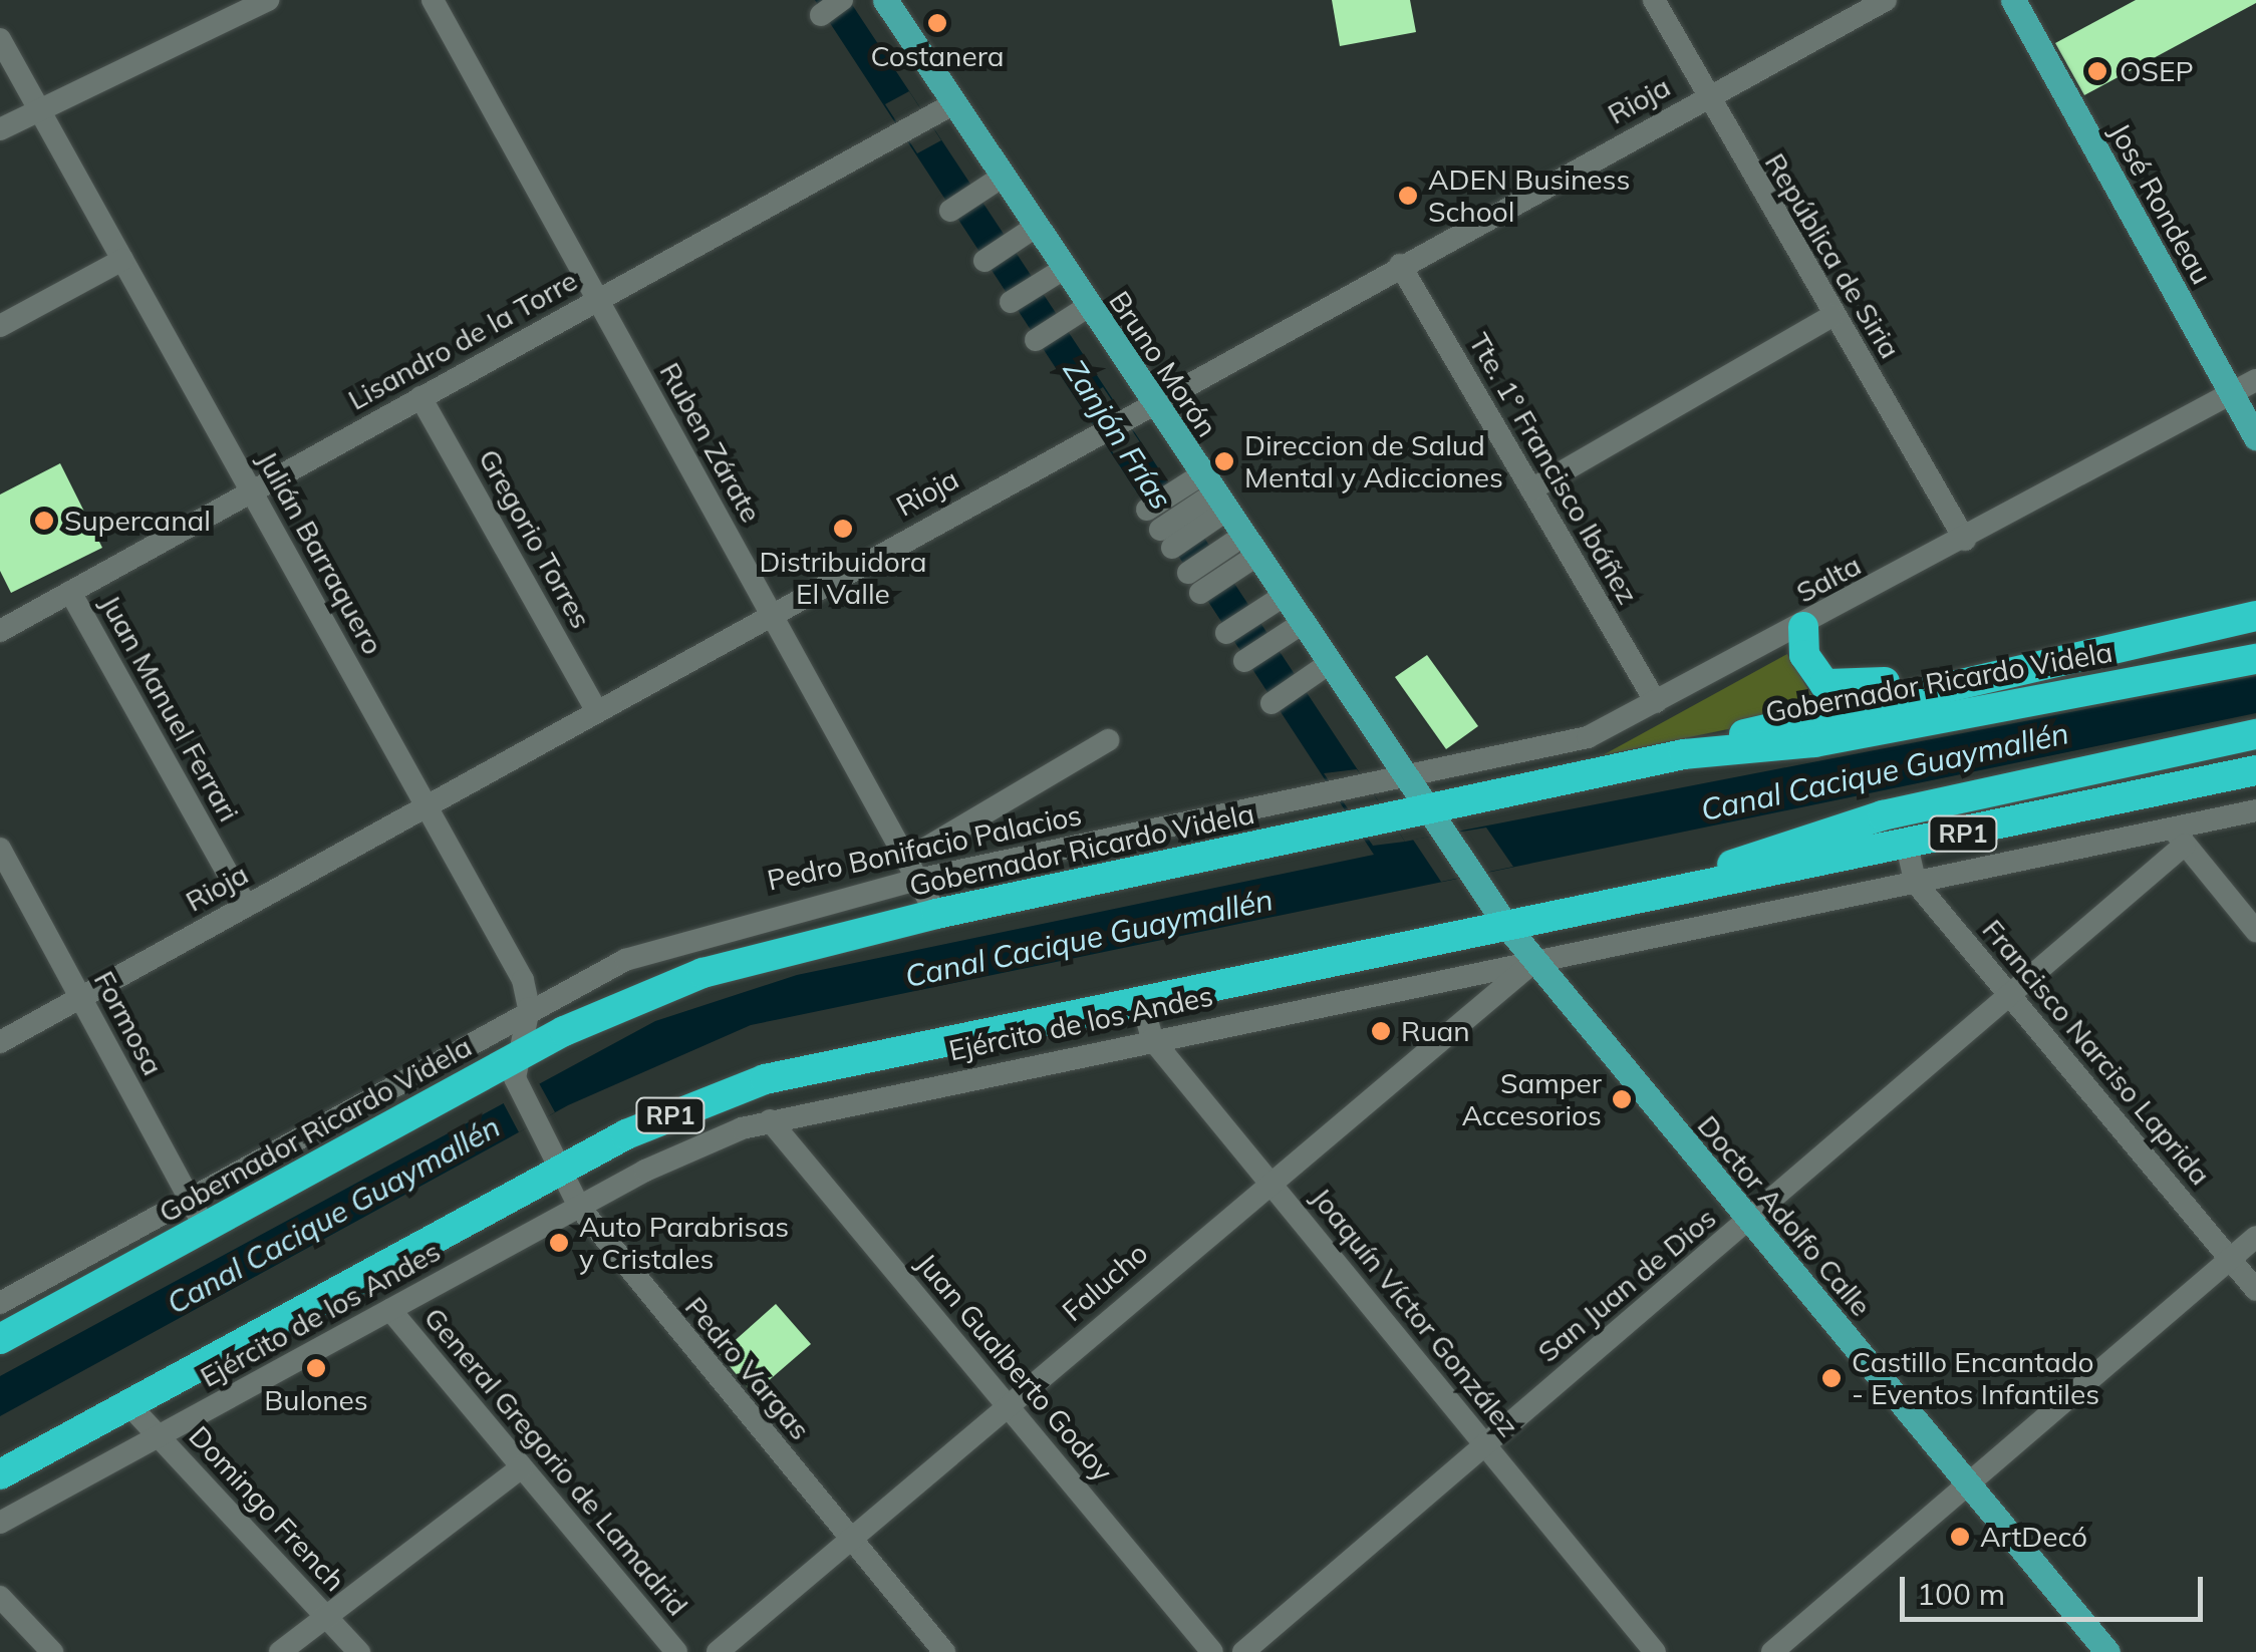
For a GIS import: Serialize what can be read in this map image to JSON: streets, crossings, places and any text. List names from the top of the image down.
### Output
{
  "streets": {
    "highway": ["Gobernador Ricardo Videla", "RP1"],
    "main road": ["José Rondeau", "Bruno Morón", "Doctor Adolfo Calle"],
    "street": [
      "Rioja",
      "República de Siria",
      "Lisandro de la Torre",
      "Ruben Zárate",
      "Tte. 1° Francisco Ibáñez",
      "Gregorio Torres",
      "Julián Barraquero",
      "Salta",
      "Juan Manuel Ferrari",
      "Pedro Bonifacio Palacios",
      "Formosa",
      "Ejército de los Andes",
      "Francisco Narciso Laprida",
      "Falucho",
      "San Juan de Dios",
      "Joaquín Víctor González",
      "Juan Gualberto Godoy",
      "Pedro Vargas",
      "General Gregorio de Lamadrid",
      "Domingo French"
    ]
  },
  "crossings": [
    ["Rioja", "República de Siria"],
    ["Rioja", "Bruno Morón"],
    ["Rioja", "Ruben Zárate"],
    ["Rioja", "Tte. 1° Francisco Ibáñez"],
    ["Rioja", "Gregorio Torres"],
    ["Rioja", "Julián Barraquero"],
    ["Rioja", "Juan Manuel Ferrari"],
    ["Rioja", "Formosa"],
    ["José Rondeau", "Salta"],
    ["República de Siria", "Salta"],
    ["Lisandro de la Torre", "Bruno Morón"],
    ["Lisandro de la Torre", "Ruben Zárate"],
    ["Lisandro de la Torre", "Gregorio Torres"],
    ["Lisandro de la Torre", "Julián Barraquero"],
    ["Lisandro de la Torre", "Juan Manuel Ferrari"],
    ["Bruno Morón", "Salta"],
    ["Bruno Morón", "Gobernador Ricardo Videla"],
    ["Bruno Morón", "Pedro Bonifacio Palacios"],
    ["Bruno Morón", "Doctor Adolfo Calle"],
    ["Ruben Zárate", "Gobernador Ricardo Videla"],
    ["Ruben Zárate", "Pedro Bonifacio Palacios"],
    ["Tte. 1° Francisco Ibáñez", "Salta"],
    ["Julián Barraquero", "Pedro Bonifacio Palacios"],
    ["Salta", "Pedro Bonifacio Palacios"],
    ["Gobernador Ricardo Videla", "Formosa"],
    ["Gobernador Ricardo Videla", "Pedro Vargas"],
    ["RP1", "Francisco Narciso Laprida"],
    ["RP1", "Doctor Adolfo Calle"],
    ["RP1", "Joaquín Víctor González"],
    ["RP1", "Pedro Vargas"],
    ["RP1", "Domingo French"],
    ["Pedro Bonifacio Palacios", "Formosa"],
    ["Ejército de los Andes", "Francisco Narciso Laprida"],
    ["Ejército de los Andes", "Doctor Adolfo Calle"],
    ["Ejército de los Andes", "Falucho"],
    ["Ejército de los Andes", "San Juan de Dios"],
    ["Ejército de los Andes", "Joaquín Víctor González"],
    ["Ejército de los Andes", "Juan Gualberto Godoy"],
    ["Ejército de los Andes", "Pedro Vargas"],
    ["Ejército de los Andes", "General Gregorio de Lamadrid"],
    ["Ejército de los Andes", "Domingo French"],
    ["Francisco Narciso Laprida", "San Juan de Dios"],
    ["Doctor Adolfo Calle", "Falucho"],
    ["Doctor Adolfo Calle", "San Juan de Dios"],
    ["Falucho", "Joaquín Víctor González"],
    ["Falucho", "Juan Gualberto Godoy"],
    ["Falucho", "Pedro Vargas"],
    ["San Juan de Dios", "Joaquín Víctor González"]
  ],
  "water": ["Zanjón Frías", "Canal Cacique Guaymallén"],
  "places": [
    "Costanera",
    "OSEP",
    "ADEN Business School",
    "Direccion de Salud Mental y Adicciones",
    "Supercanal",
    "Distribuidora El Valle",
    "Ruan",
    "Samper Accesorios",
    "Auto Parabrisas y Cristales",
    "Bulones",
    "Castillo Encantado - Eventos Infantiles",
    "ArtDecó"
  ],
  "scale_bar": "100 m"
}
